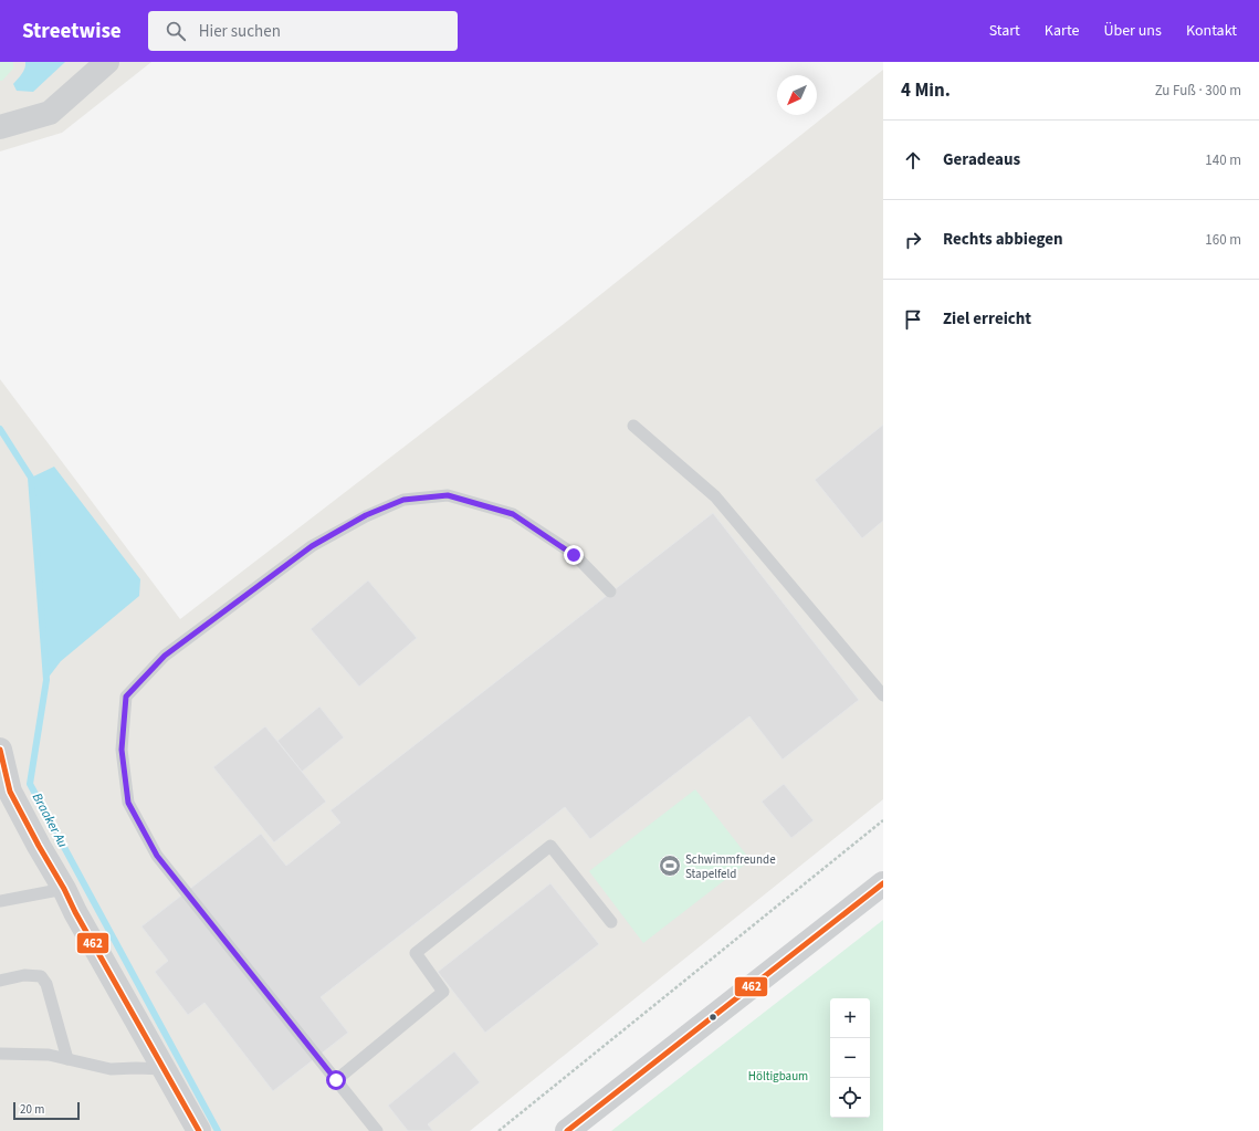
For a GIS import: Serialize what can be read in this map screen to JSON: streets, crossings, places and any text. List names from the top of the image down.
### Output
{
  "water": ["Braaker Au"],
  "parks": ["Höltigbaum"],
  "places": {
    "sports": ["Schwimmfreunde Stapelfeld"]
  },
  "lines": ["transit line 462"],
  "scale_bar": "20 m",
  "north": "bottom left",
  "page": {
    "header": "Streetwise",
    "search": "Hier suchen",
    "nav": [
      "Start",
      "Karte",
      "Über uns",
      "Kontakt"
    ],
    "heading": ["4 Min.", "Zu Fuß · 300 m"],
    "list": [
      ["Geradeaus", "140 m"],
      ["Rechts abbiegen", "160 m"],
      "Ziel erreicht"
    ],
    "map_buttons": ["+", "−"],
    "scale": "20 m"
  }
}
